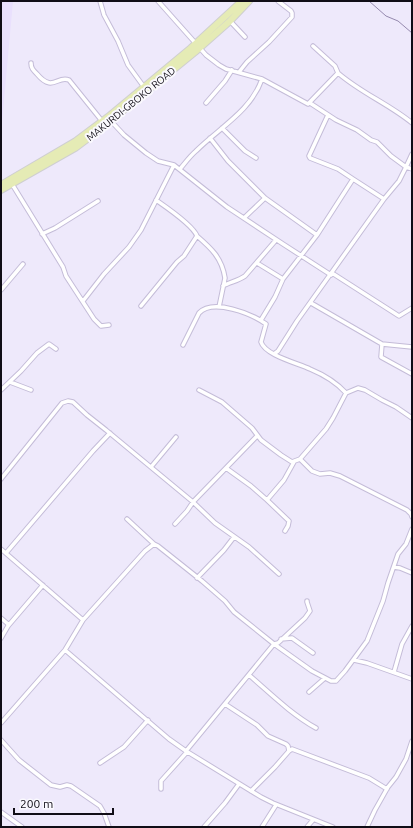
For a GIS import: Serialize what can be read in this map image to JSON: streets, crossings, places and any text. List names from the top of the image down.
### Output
{
  "streets": {
    "main road": ["MAKURDI-GBOKO ROAD"]
  },
  "scale_bar": "200 m"
}
